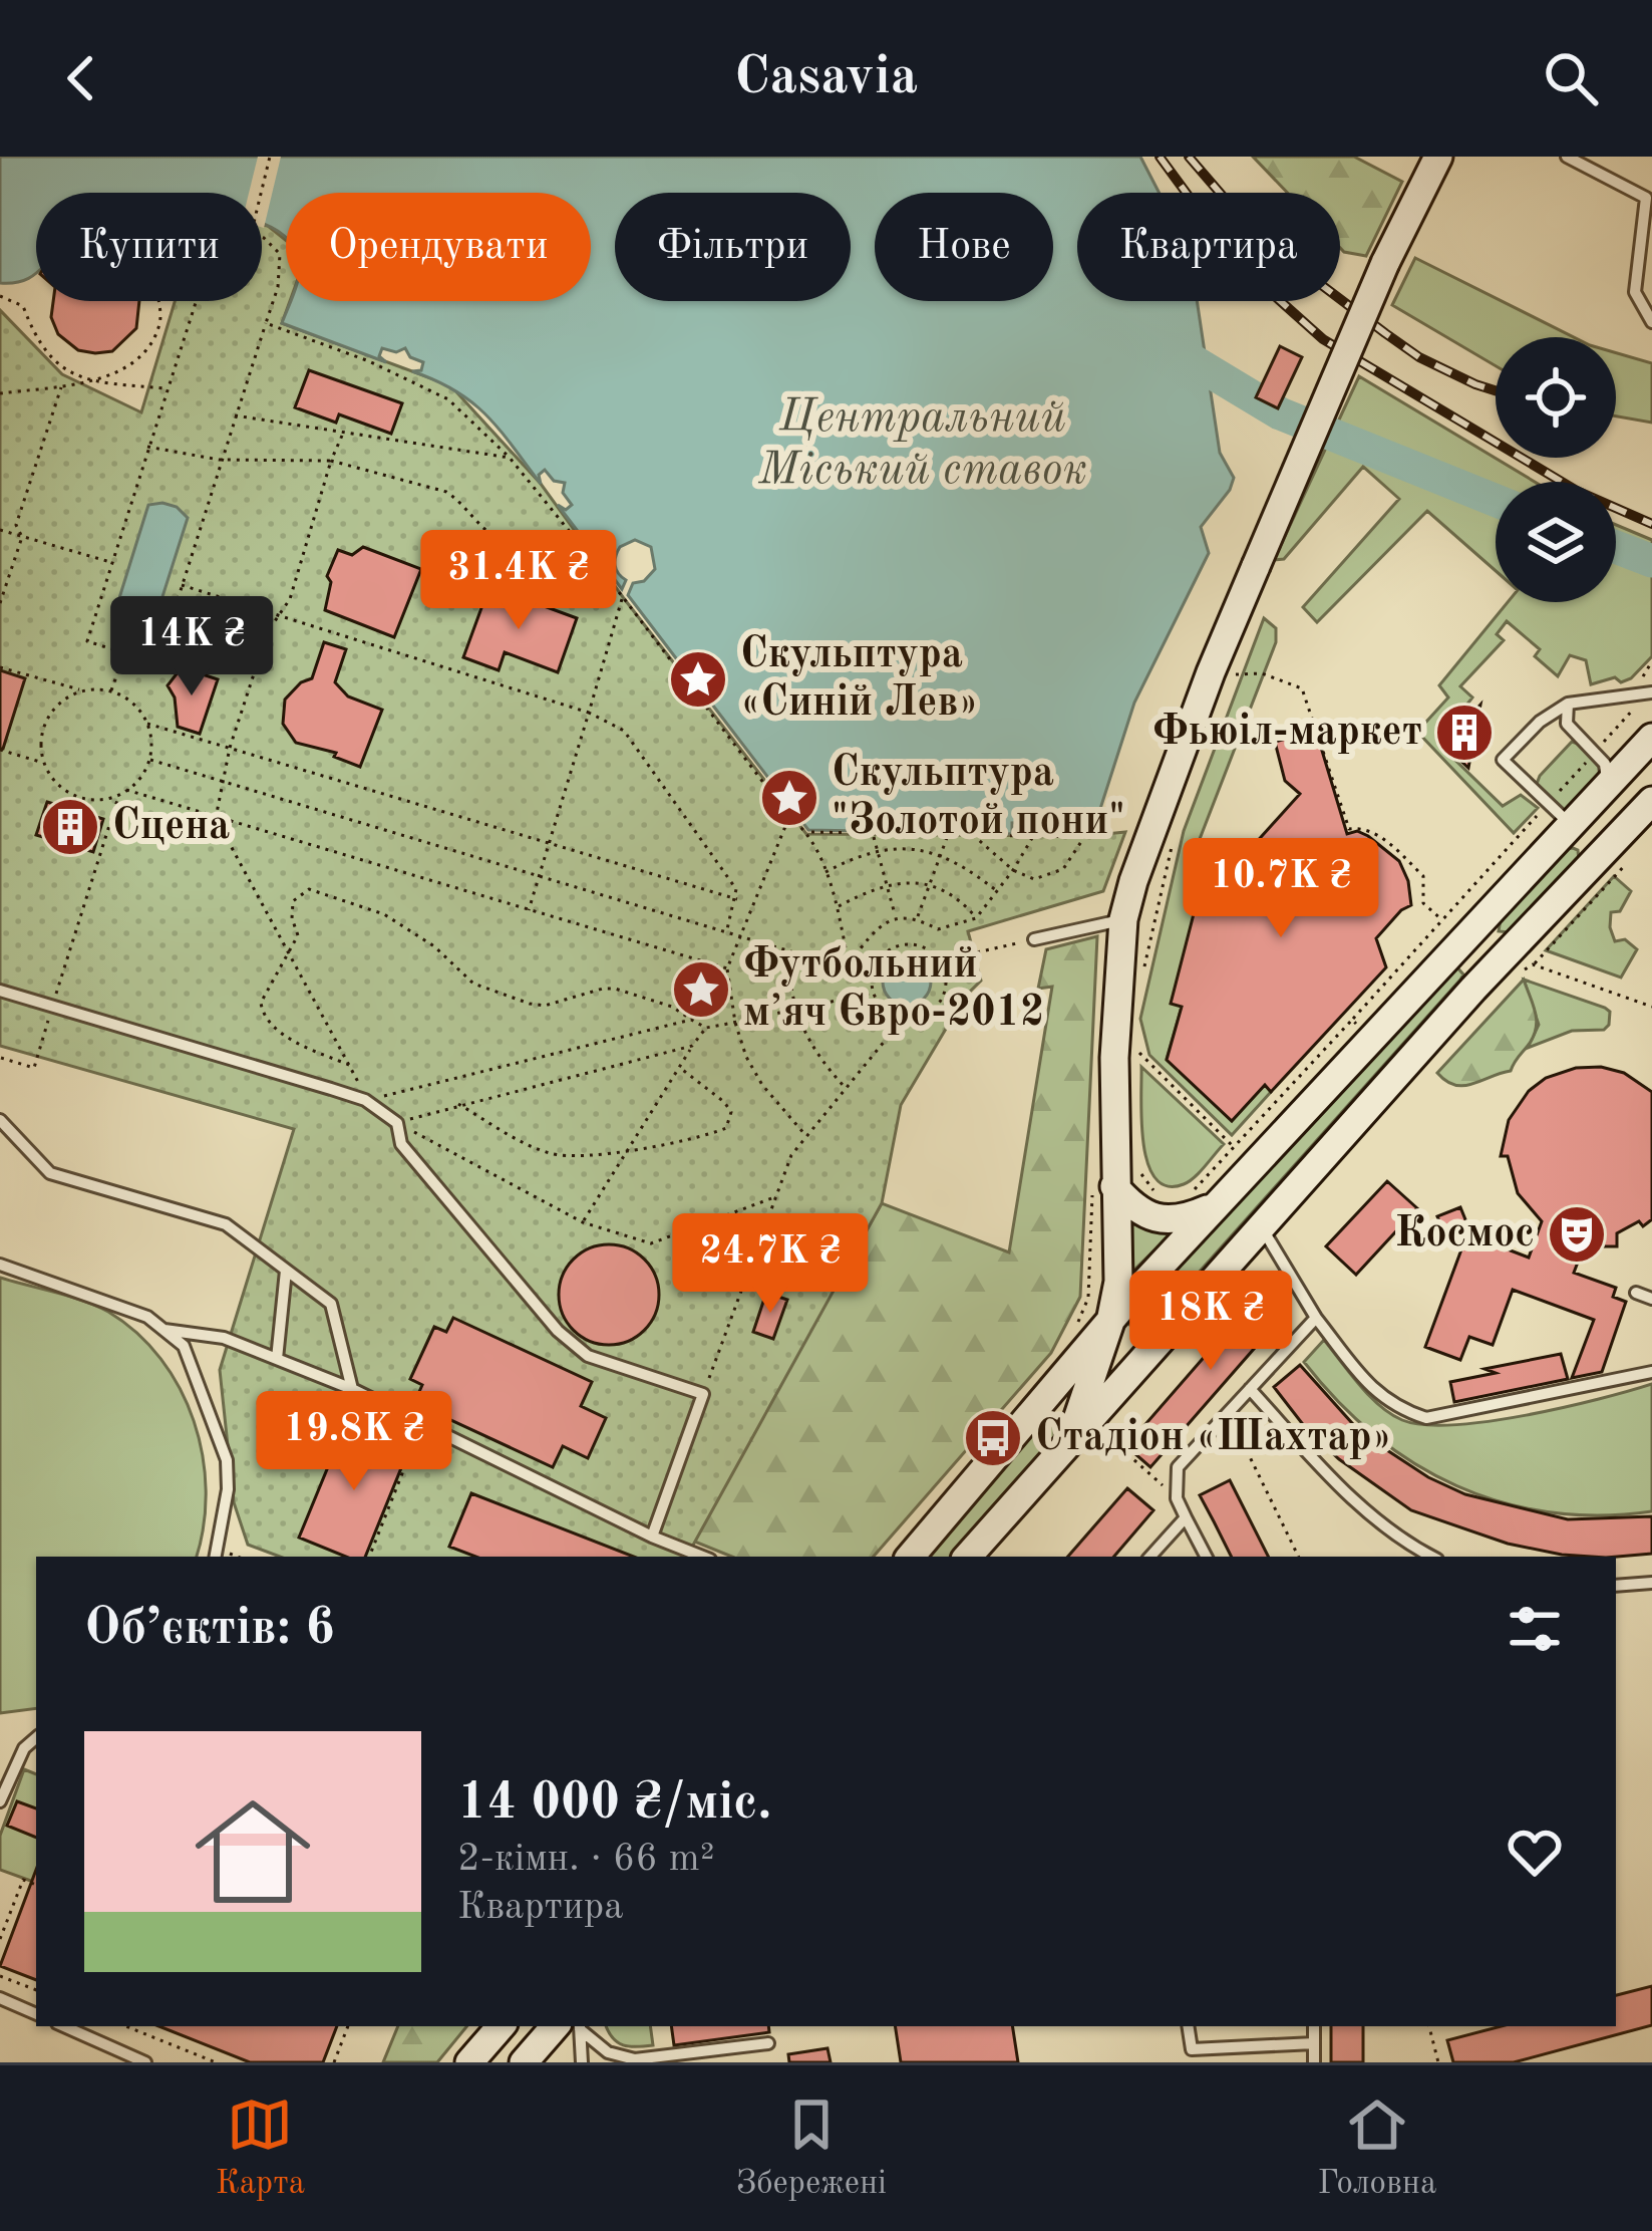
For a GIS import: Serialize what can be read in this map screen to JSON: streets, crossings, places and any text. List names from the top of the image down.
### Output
{
  "water": ["Центральний Міський ставок"],
  "places": {
    "place": ["Скульптура «Синій Лев»", "Скульптура \"Золотой пони\"", "Футбольний мʼяч Євро-2012"],
    "building": ["Фьюіл-маркет", "Сцена"],
    "theatre": ["Космос"],
    "bus stop": ["Стадіон «Шахтар»"]
  },
  "page": {
    "header": "Casavia",
    "chip": [
      "Купити",
      "Орендувати",
      "Фільтри",
      "Нове",
      "Квартира"
    ],
    "price": [
      "31.4K ₴",
      "14K ₴",
      "10.7K ₴",
      "24.7K ₴",
      "18K ₴",
      "19.8K ₴"
    ],
    "heading": "Об’єктів: 6",
    "list": [
      {
        "name": "14 000 ₴/міс.",
        "note": "2-кімн. · 66 m² · Квартира"
      }
    ],
    "tabs": ["Карта", "Збережені", "Головна"]
  }
}
